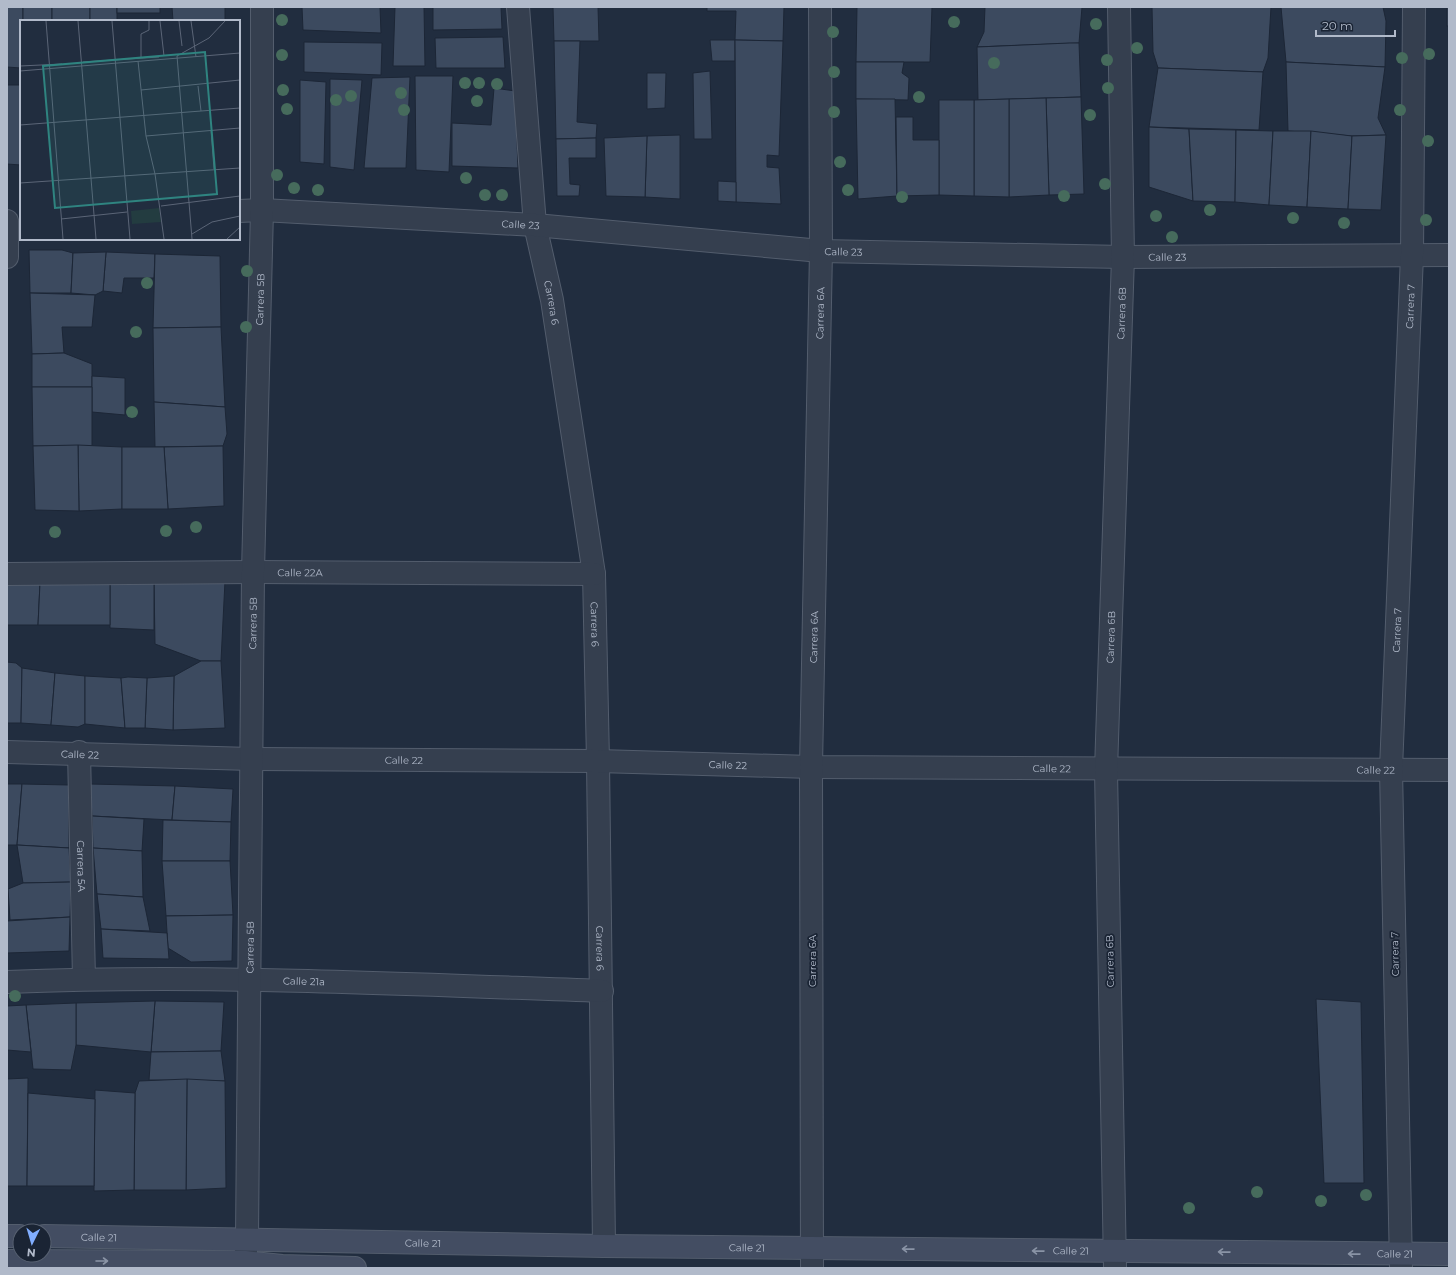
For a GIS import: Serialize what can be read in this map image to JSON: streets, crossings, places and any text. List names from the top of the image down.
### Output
{
  "streets": {
    "main road": ["Calle 21"],
    "street": [
      "Calle 23",
      "Carrera 5B",
      "Carrera 6",
      "Carrera 7",
      "Carrera 6A",
      "Carrera 6B",
      "Calle 22A",
      "Calle 22",
      "Carrera 5A",
      "Calle 21a"
    ]
  },
  "crossings": [
    ["Calle 23", "Carrera 5B"],
    ["Calle 23", "Carrera 6"],
    ["Calle 23", "Carrera 7"],
    ["Calle 23", "Carrera 6A"],
    ["Calle 23", "Carrera 6B"],
    ["Carrera 5B", "Calle 22A"],
    ["Carrera 5B", "Calle 22"],
    ["Carrera 5B", "Calle 21a"],
    ["Carrera 5B", "Calle 21"],
    ["Carrera 6", "Calle 22A"],
    ["Carrera 6", "Calle 22"],
    ["Carrera 6", "Calle 21a"],
    ["Carrera 6", "Calle 21"],
    ["Carrera 7", "Calle 22"],
    ["Carrera 7", "Calle 21"],
    ["Carrera 6A", "Calle 22"],
    ["Carrera 6A", "Calle 21"],
    ["Carrera 6B", "Calle 22"],
    ["Carrera 6B", "Calle 21"],
    ["Calle 22", "Carrera 5A"],
    ["Carrera 5A", "Calle 21a"]
  ],
  "one_way": ["Calle 21"],
  "scale_bar": "20 m",
  "north": "bottom"
}
